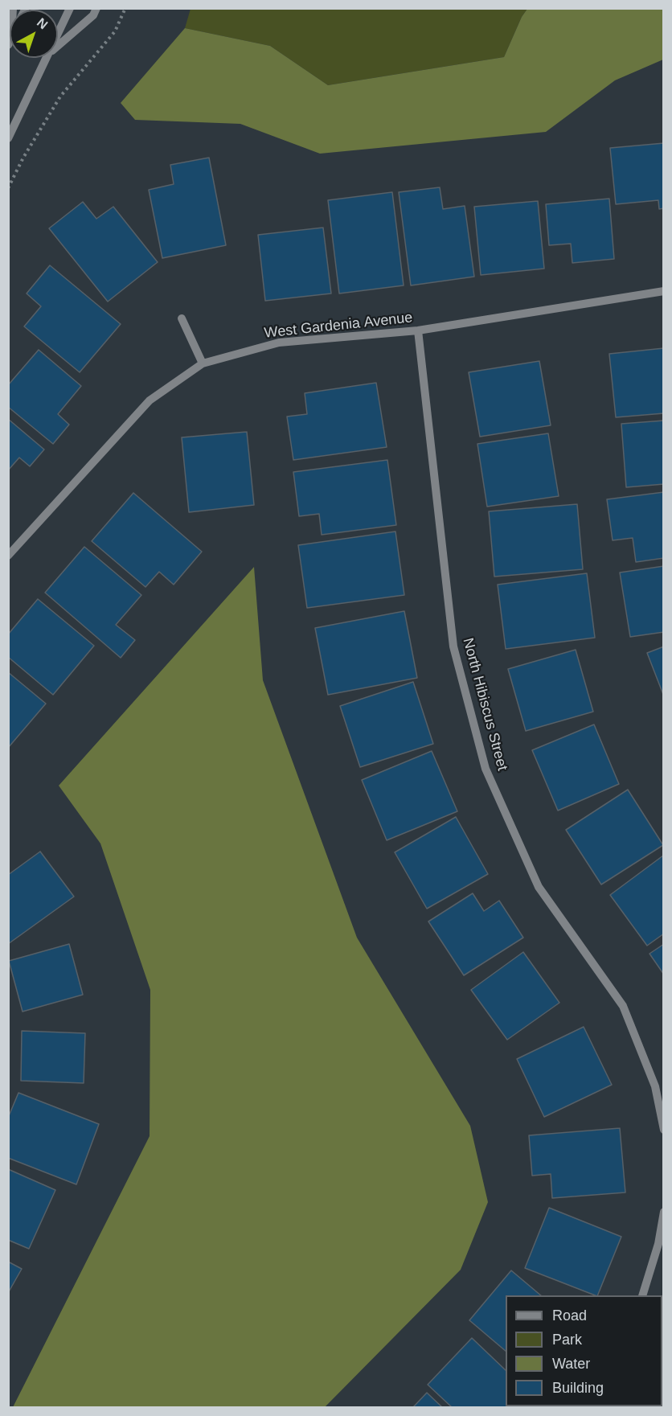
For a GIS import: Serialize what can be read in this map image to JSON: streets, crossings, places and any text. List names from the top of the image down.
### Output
{
  "streets": {
    "street": ["West Gardenia Avenue", "North Hibiscus Street"]
  },
  "crossings": [
    ["West Gardenia Avenue", "North Hibiscus Street"]
  ],
  "legend": [
    "Road",
    "Park",
    "Water",
    "Building"
  ],
  "north": "top right"
}
